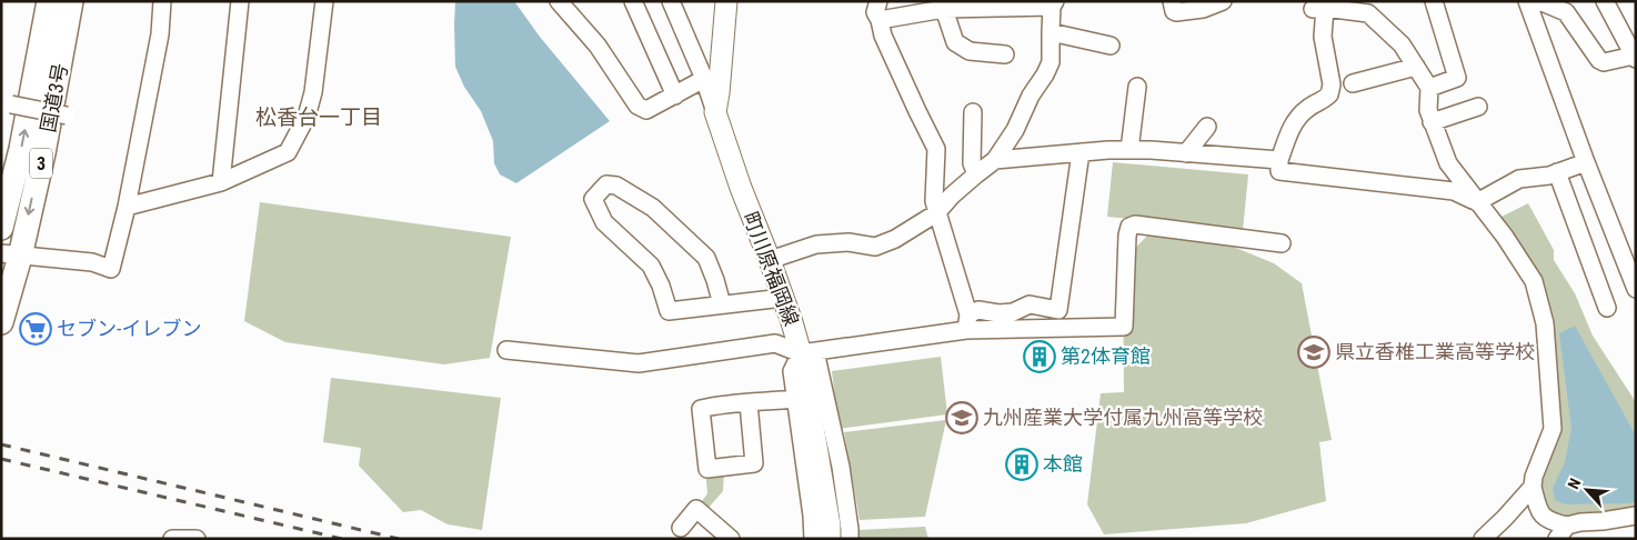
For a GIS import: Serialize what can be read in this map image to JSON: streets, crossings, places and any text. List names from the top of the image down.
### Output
{
  "streets": {
    "highway": ["国道3号", "3"],
    "main road": ["町川原福岡線"]
  },
  "districts": ["松香台一丁目"],
  "places": {
    "supermarket": ["セブン-イレブン"],
    "school or university": ["県立香椎工業高等学校", "九州産業大学付属九州高等学校"],
    "building": ["第2体育館", "本館"]
  },
  "north": "top left"
}
